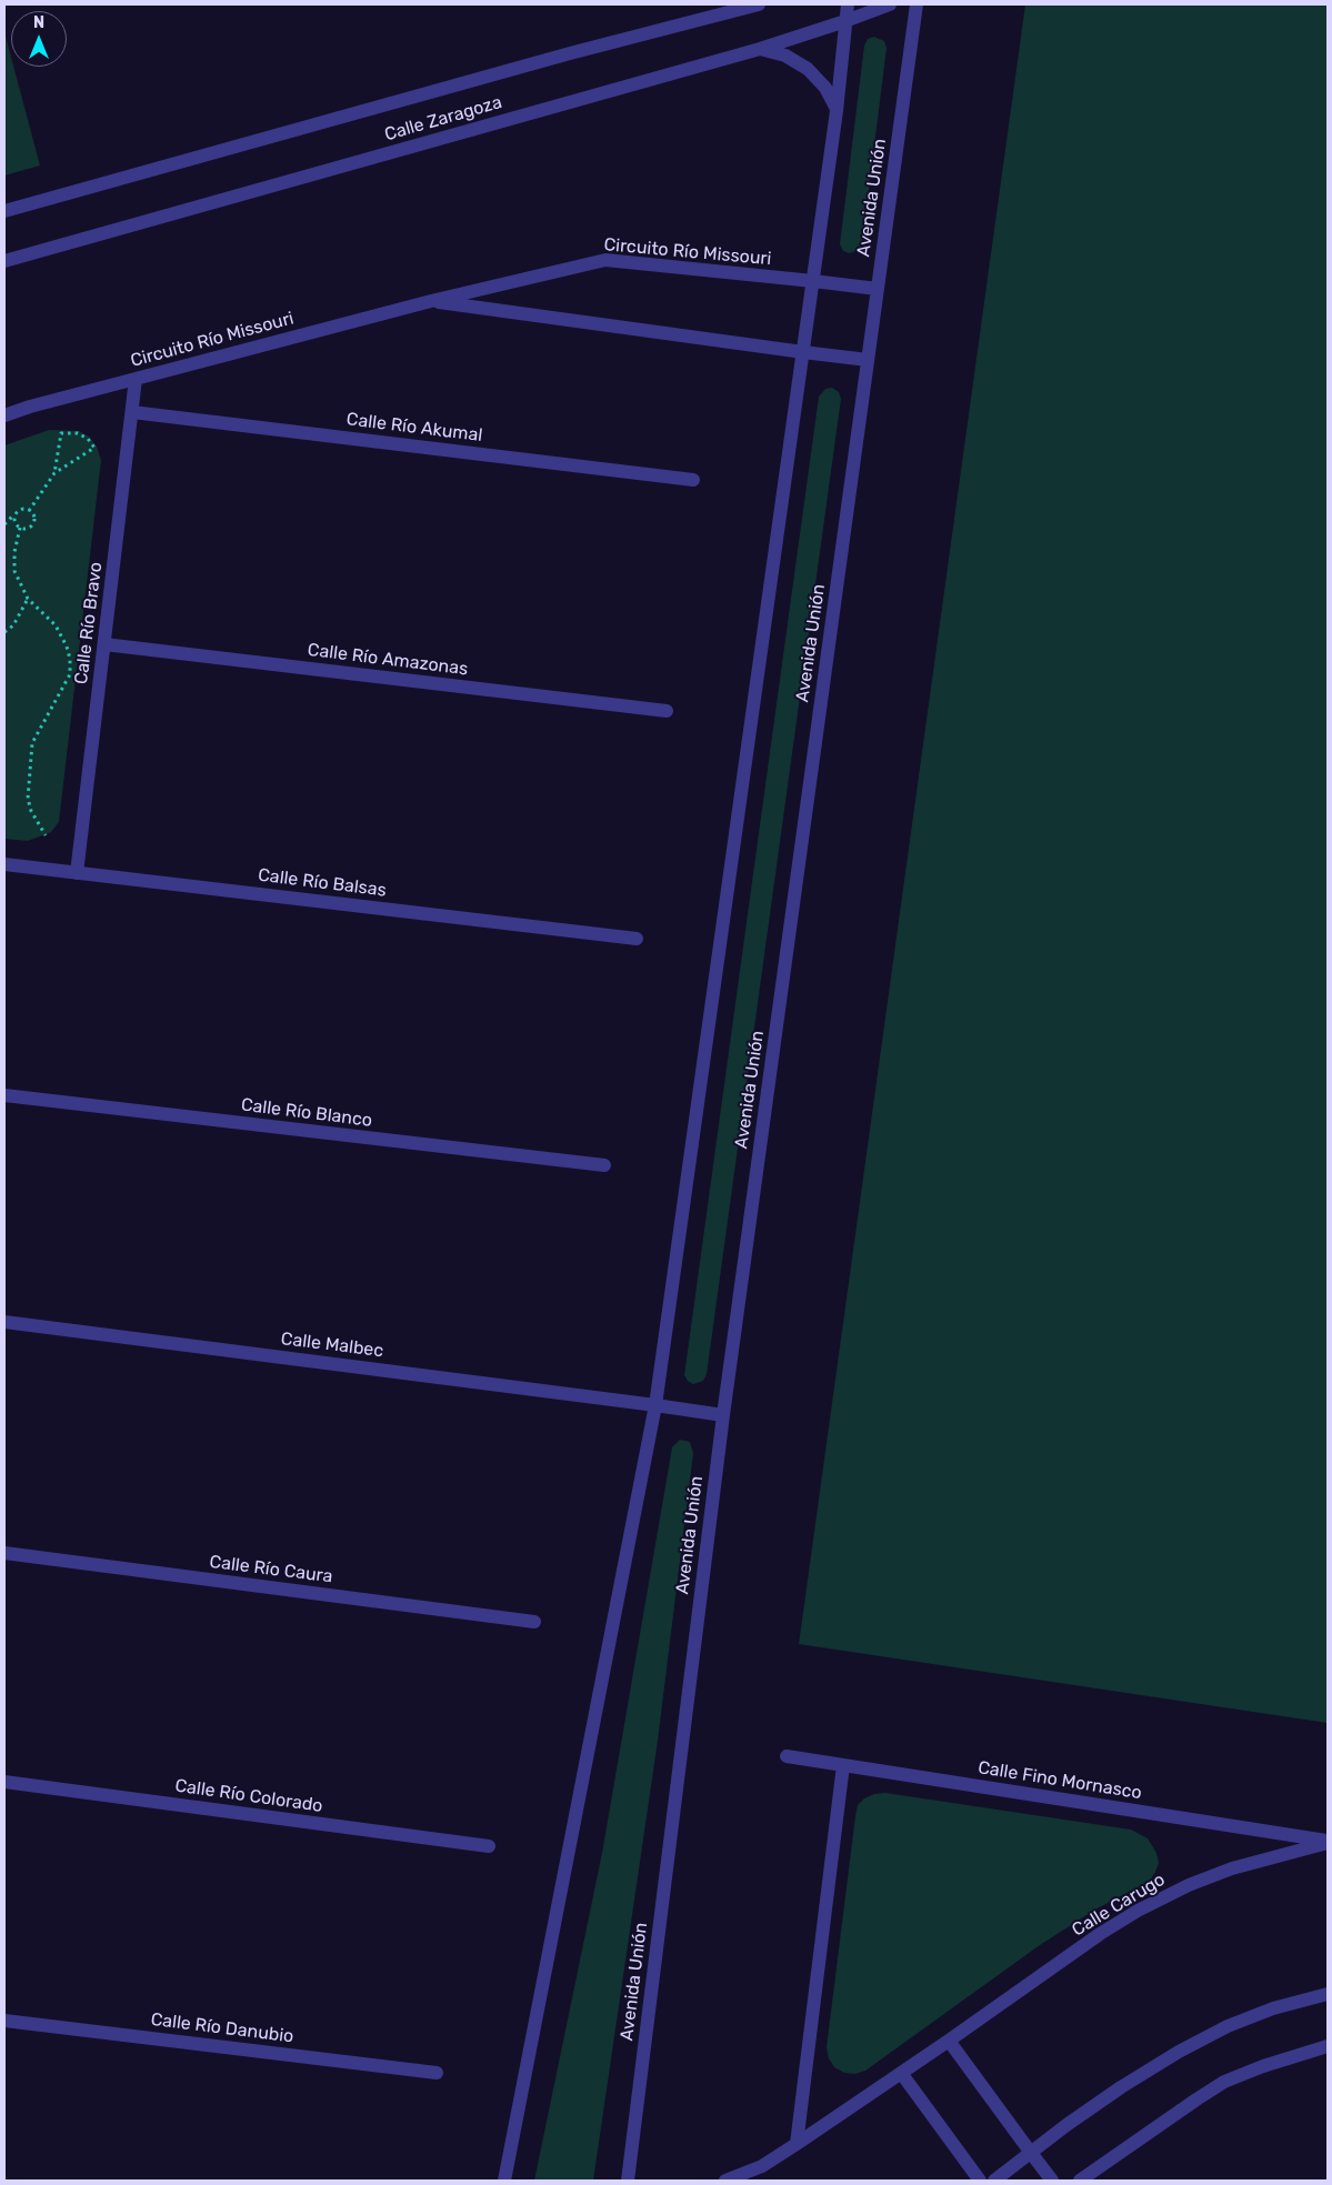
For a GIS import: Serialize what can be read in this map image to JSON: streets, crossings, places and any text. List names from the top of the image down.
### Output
{
  "streets": {
    "street": [
      "Calle Zaragoza",
      "Avenida Unión",
      "Circuito Río Missouri",
      "Calle Río Akumal",
      "Calle Río Bravo",
      "Calle Río Amazonas",
      "Calle Río Balsas",
      "Calle Río Blanco",
      "Calle Malbec",
      "Calle Río Caura",
      "Calle Fino Mornasco",
      "Calle Río Colorado",
      "Calle Carugo",
      "Calle Río Danubio"
    ]
  },
  "crossings": [
    ["Avenida Unión", "Circuito Río Missouri"],
    ["Avenida Unión", "Calle Malbec"],
    ["Circuito Río Missouri", "Calle Río Bravo"],
    ["Calle Río Akumal", "Calle Río Bravo"],
    ["Calle Río Bravo", "Calle Río Amazonas"],
    ["Calle Río Bravo", "Calle Río Balsas"],
    ["Calle Fino Mornasco", "Calle Carugo"]
  ],
  "north": "top"
}
